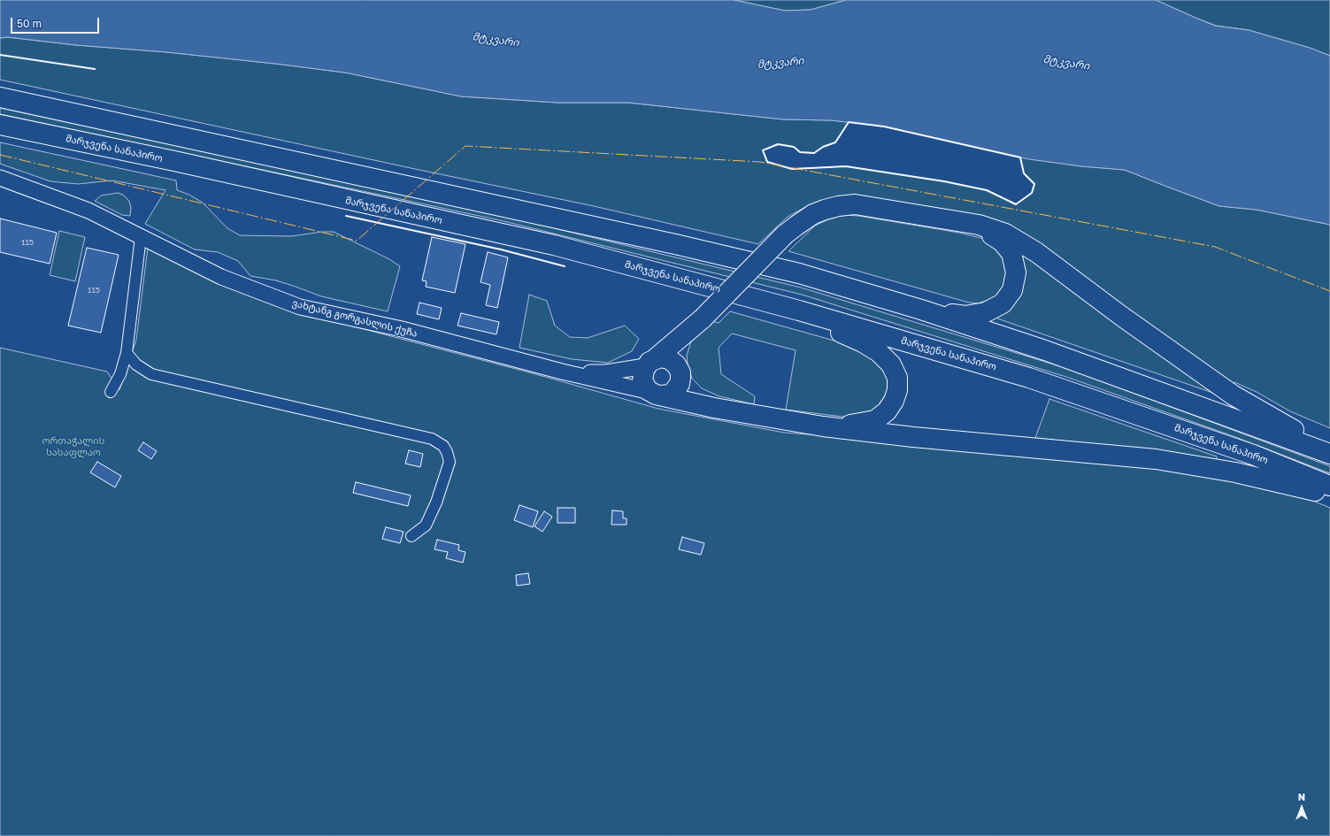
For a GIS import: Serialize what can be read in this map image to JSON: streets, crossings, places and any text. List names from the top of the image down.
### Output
{
  "streets": {
    "highway": ["მარჯვენა სანაპირო"],
    "street": ["ვახტანგ გორგასლის ქუჩა"]
  },
  "water": ["მტკვარი"],
  "parks": ["ორთაჭალის სასაფლაო"],
  "house_numbers": ["115", "115"],
  "scale_bar": "50 m",
  "north": "top"
}
